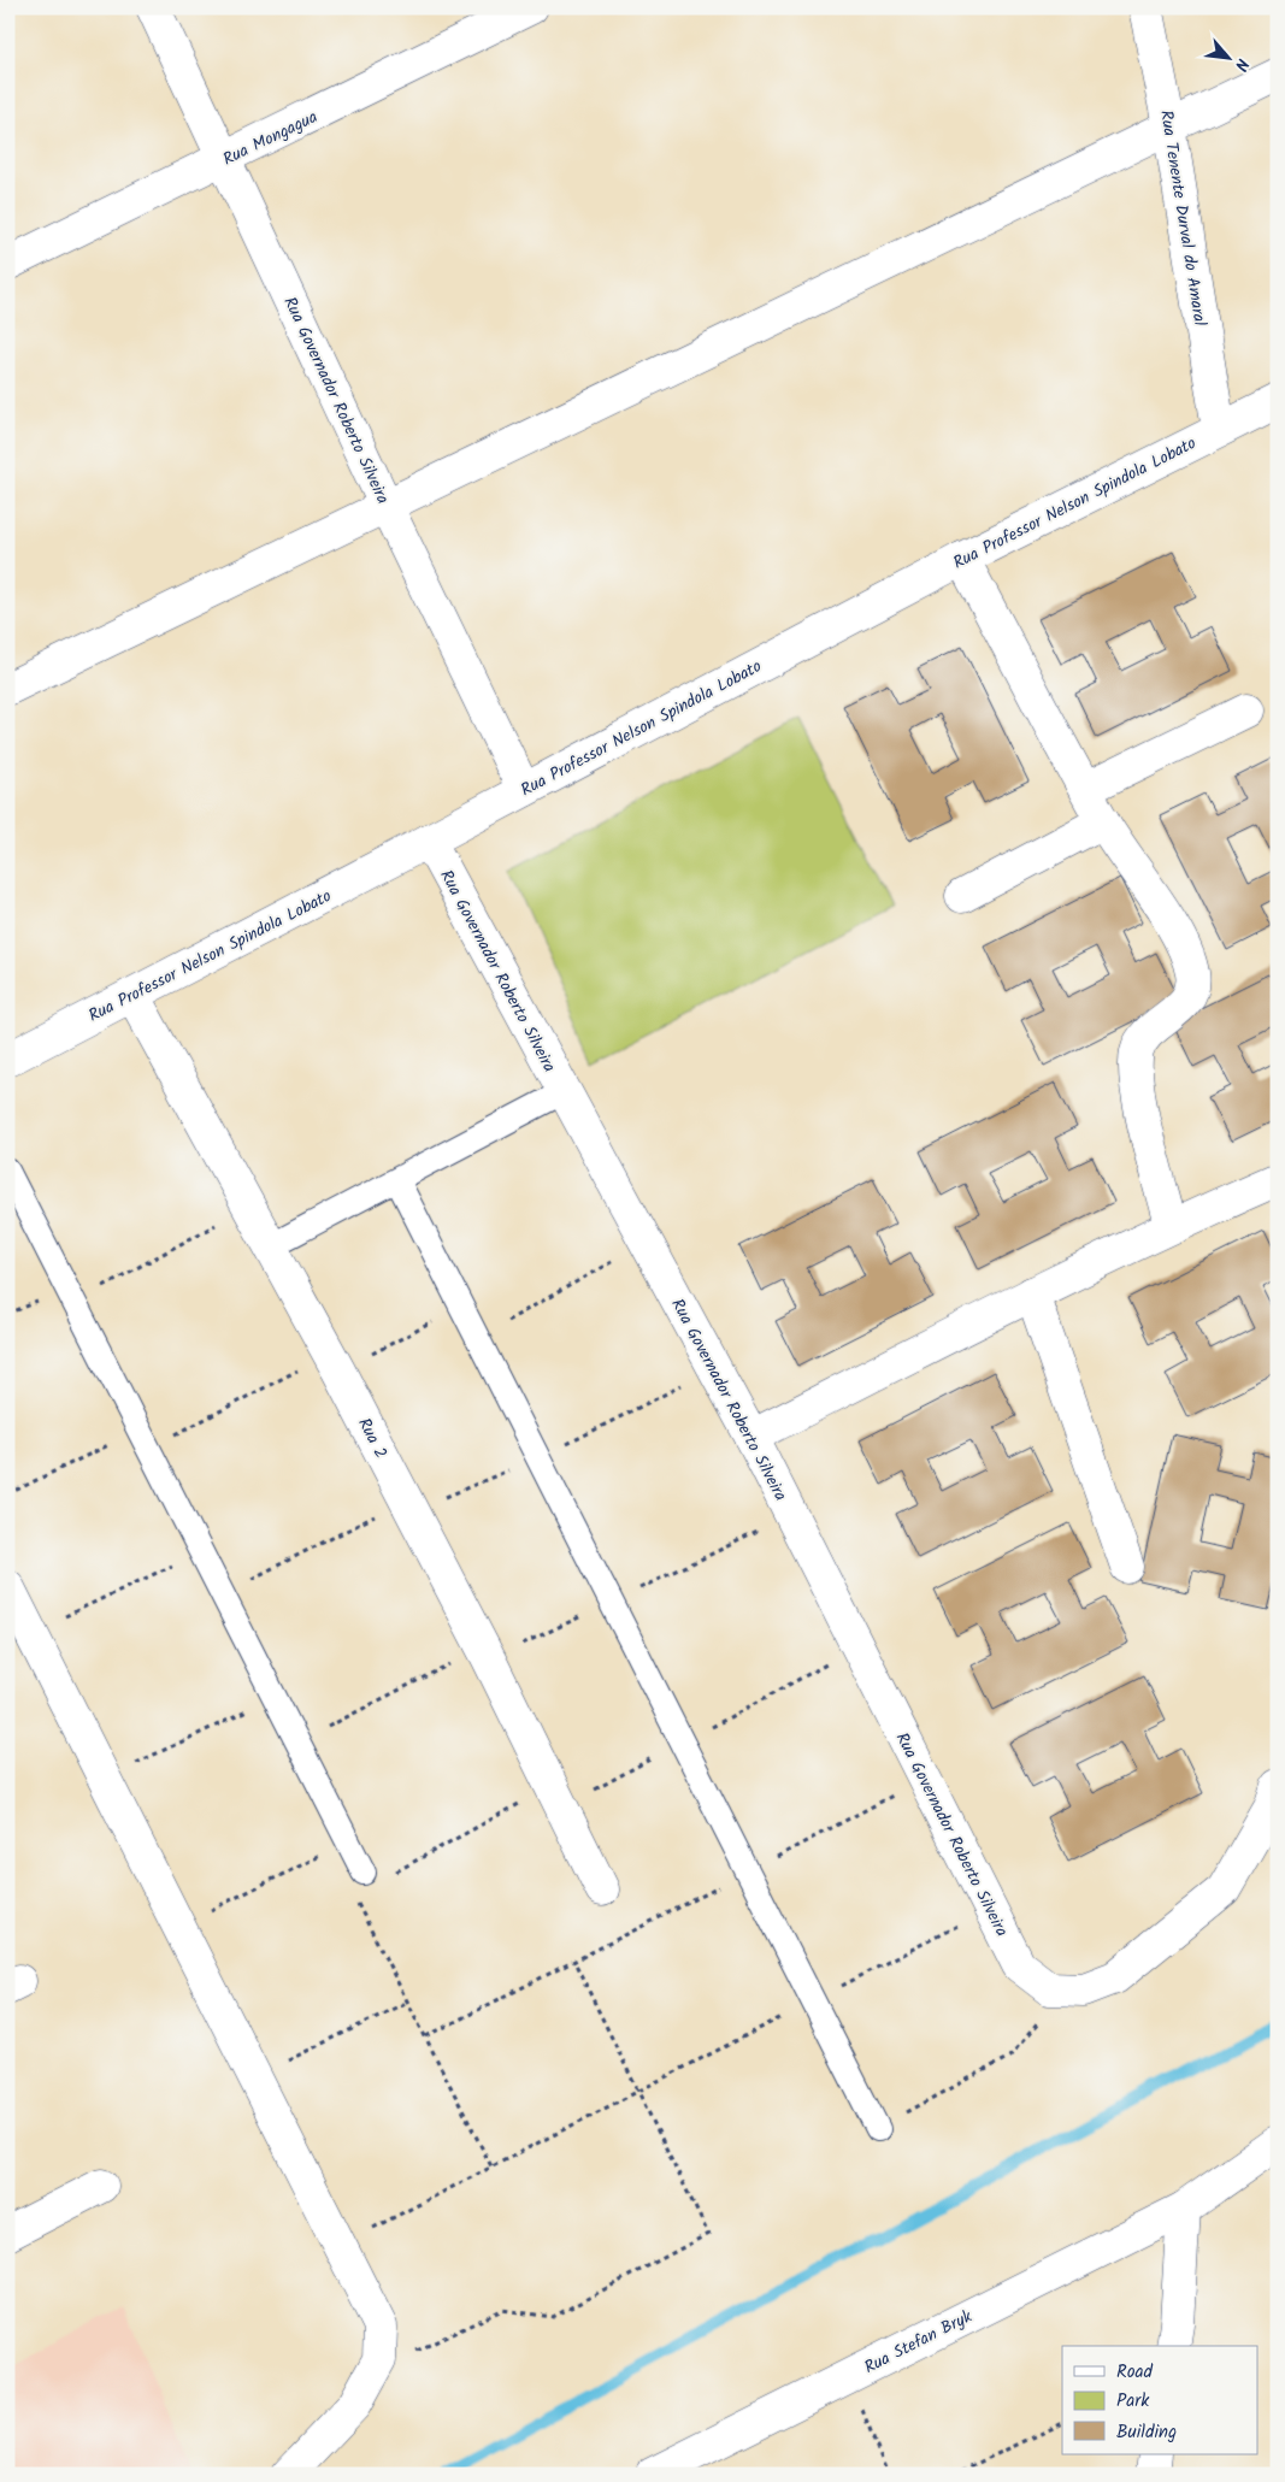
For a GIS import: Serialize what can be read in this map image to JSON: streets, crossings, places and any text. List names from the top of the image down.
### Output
{
  "streets": {
    "street": [
      "Rua Mongagua",
      "Rua Tenente Durval do Amaral",
      "Rua Governador Roberto Silveira",
      "Rua Professor Nelson Spindola Lobato",
      "Rua 2",
      "Rua Stefan Bryk"
    ]
  },
  "crossings": [
    ["Rua Mongagua", "Rua Governador Roberto Silveira"],
    ["Rua Tenente Durval do Amaral", "Rua Professor Nelson Spindola Lobato"],
    ["Rua Governador Roberto Silveira", "Rua Professor Nelson Spindola Lobato"],
    ["Rua Professor Nelson Spindola Lobato", "Rua 2"]
  ],
  "legend": ["Road", "Park", "Building"],
  "north": "bottom right"
}
